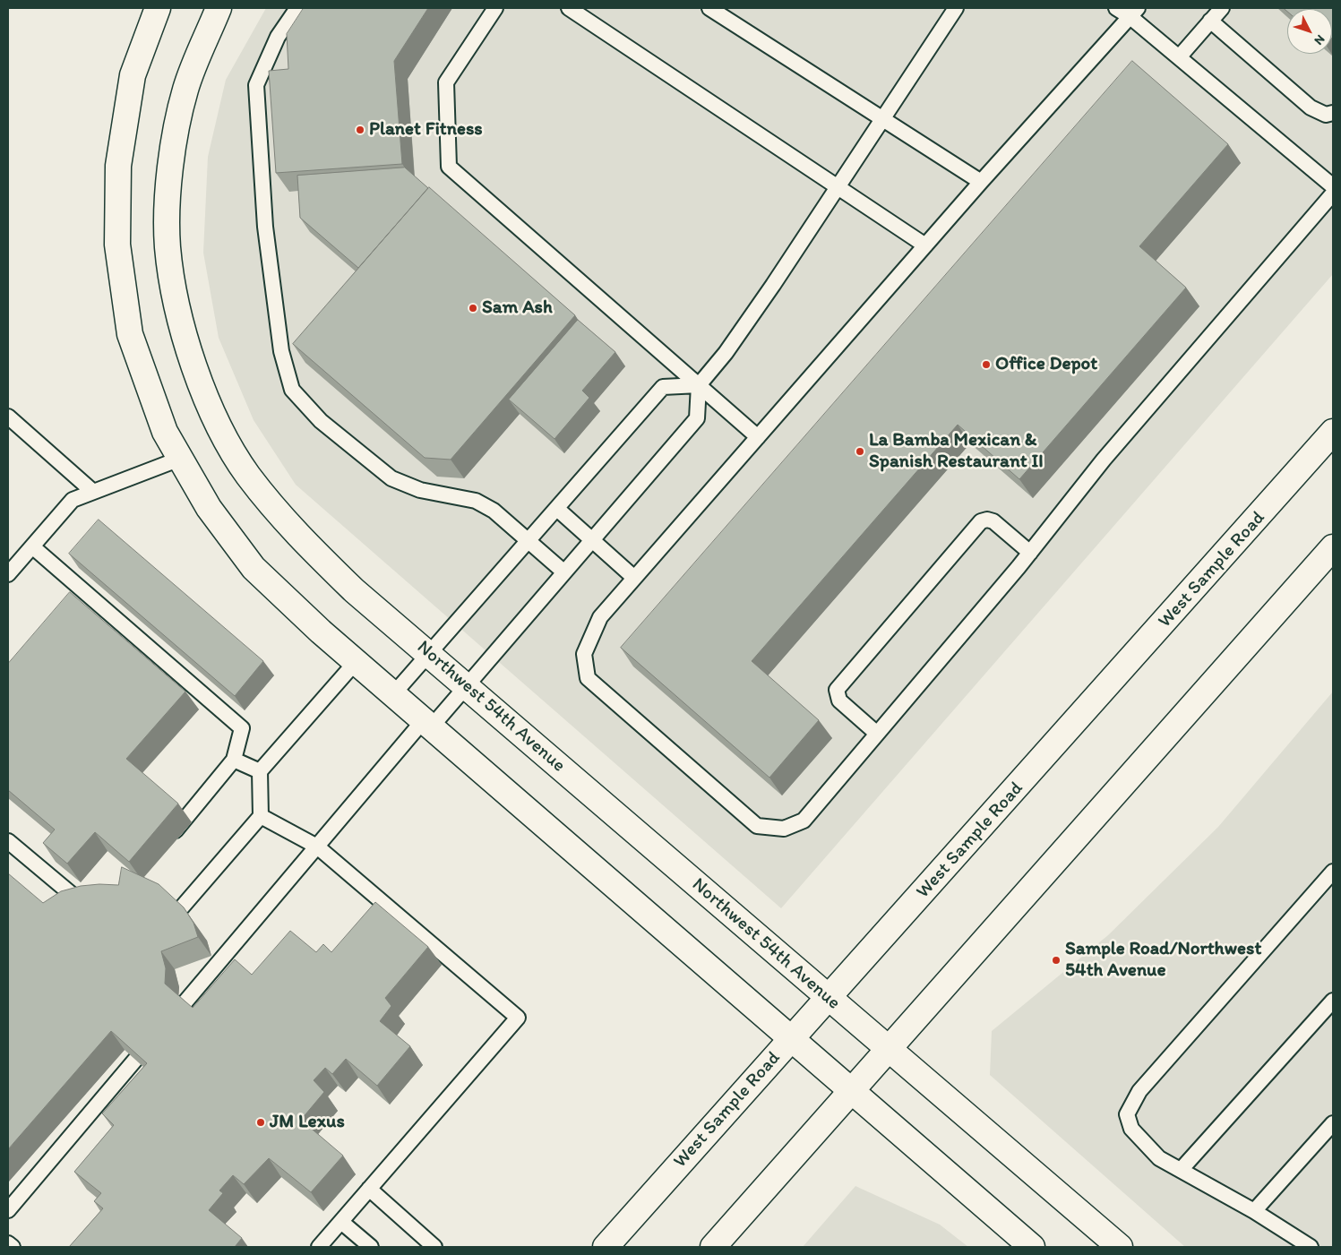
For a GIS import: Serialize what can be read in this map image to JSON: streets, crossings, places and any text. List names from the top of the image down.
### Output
{
  "streets": {
    "street": ["West Sample Road", "Northwest 54th Avenue"]
  },
  "crossings": [
    ["West Sample Road", "Northwest 54th Avenue"]
  ],
  "places": [
    "Planet Fitness",
    "Sam Ash",
    "Office Depot",
    "La Bamba Mexican & Spanish Restaurant II",
    "Sample Road/Northwest 54th Avenue",
    "JM Lexus"
  ],
  "north": "bottom right"
}
